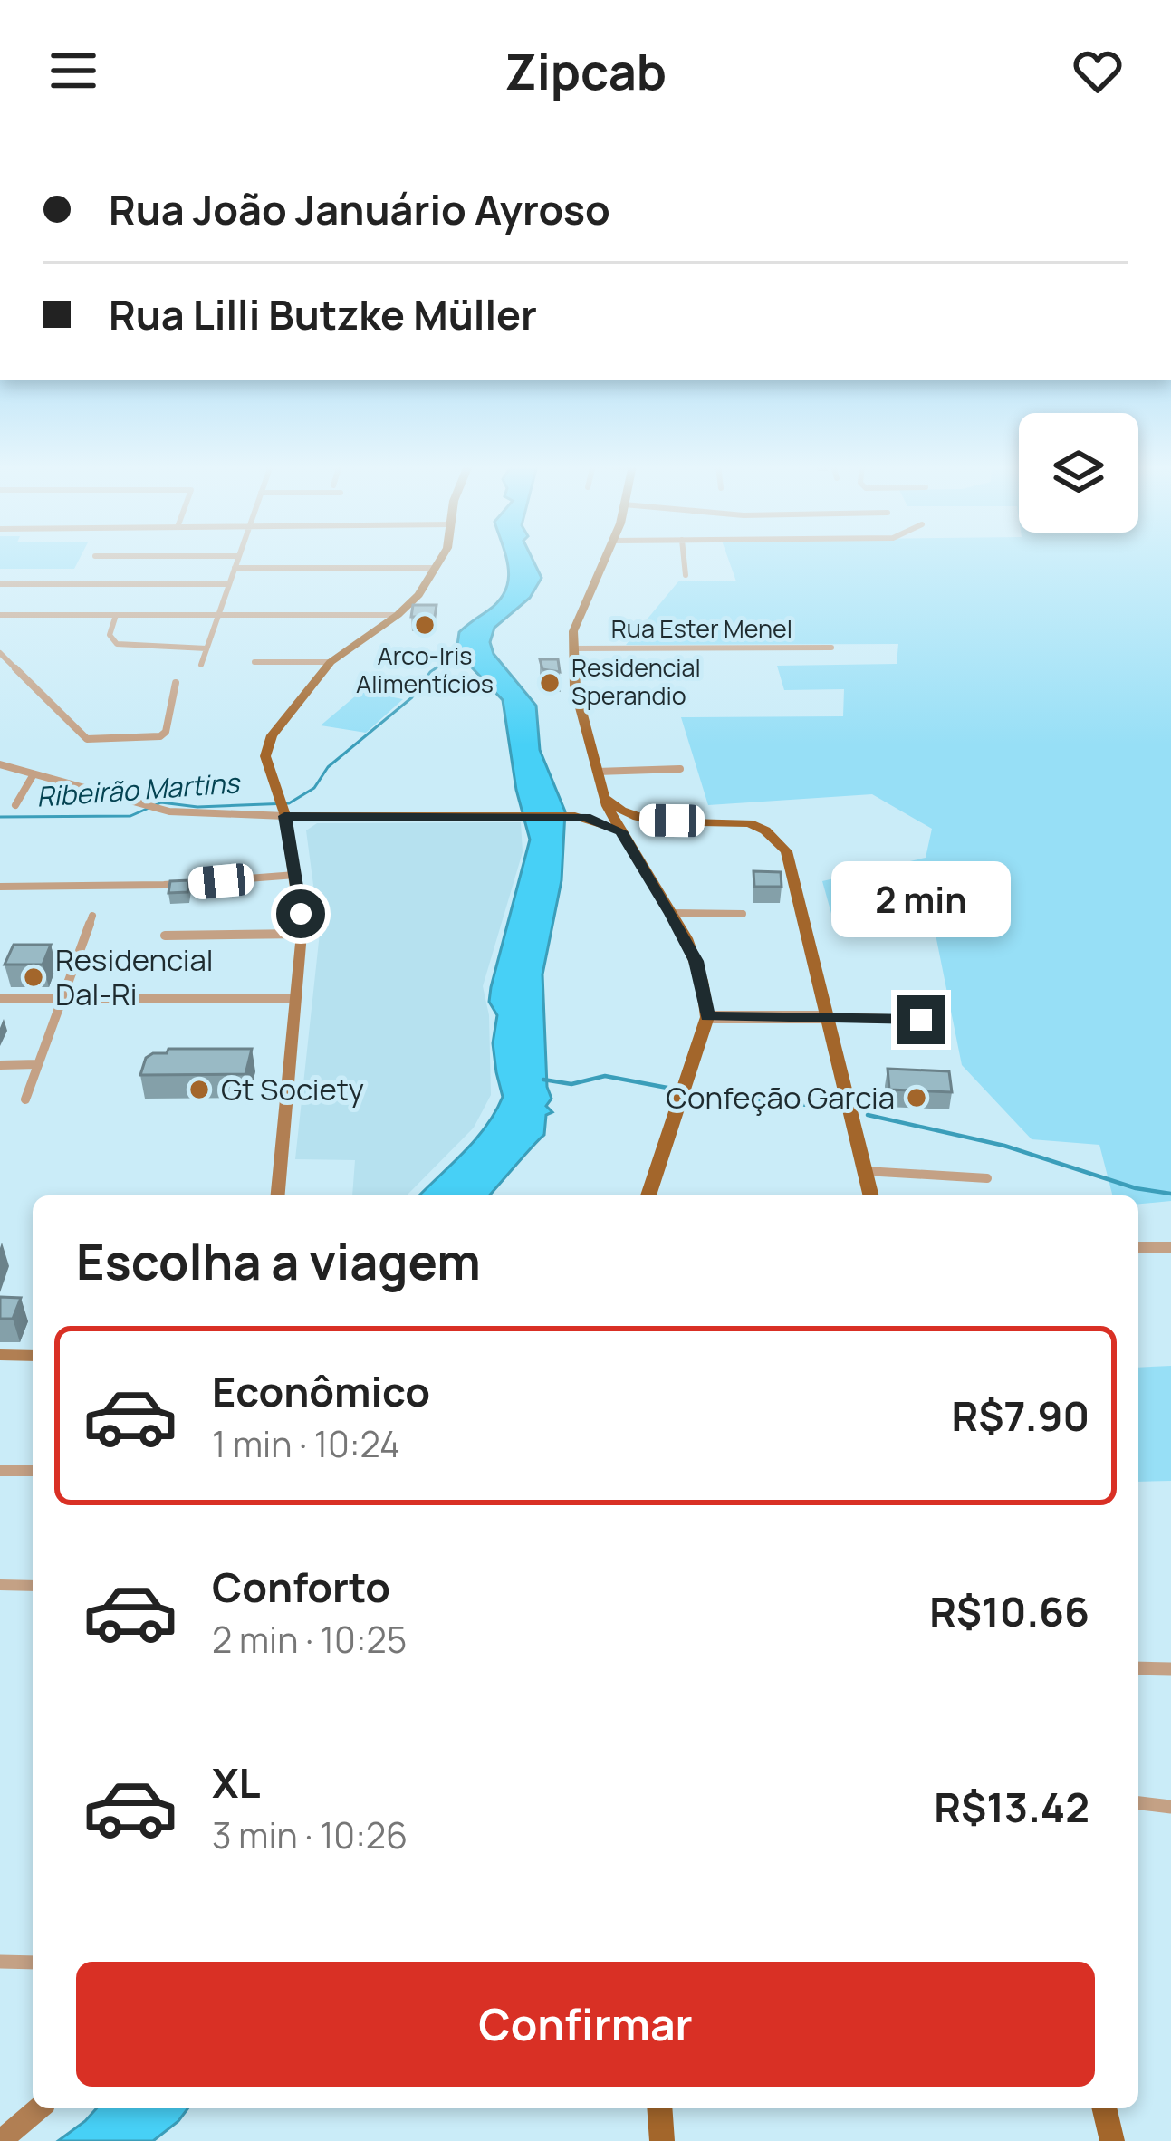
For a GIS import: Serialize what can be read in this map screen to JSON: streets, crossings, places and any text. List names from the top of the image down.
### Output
{
  "streets": {
    "street": ["Rua Ester Menel"]
  },
  "water": ["Ribeirão Martins"],
  "places": [
    "Arco-Iris Alimentícios",
    "Residencial Sperandio",
    "Residencial Dal-Ri",
    "Gt Society",
    "Confeção Garcia"
  ],
  "page": {
    "header": "Zipcab",
    "banner": ["Rua João Januário Ayroso", "Rua Lilli Butzke Müller"],
    "bubble": "2 min",
    "heading": "Escolha a viagem",
    "list": [
      {
        "name": "Econômico",
        "note": "1 min · 10:24",
        "value": "R$7.90"
      },
      {
        "name": "Conforto",
        "note": "2 min · 10:25",
        "value": "R$10.66"
      },
      {
        "name": "XL",
        "note": "3 min · 10:26",
        "value": "R$13.42"
      }
    ],
    "buttons": "Confirmar"
  }
}
